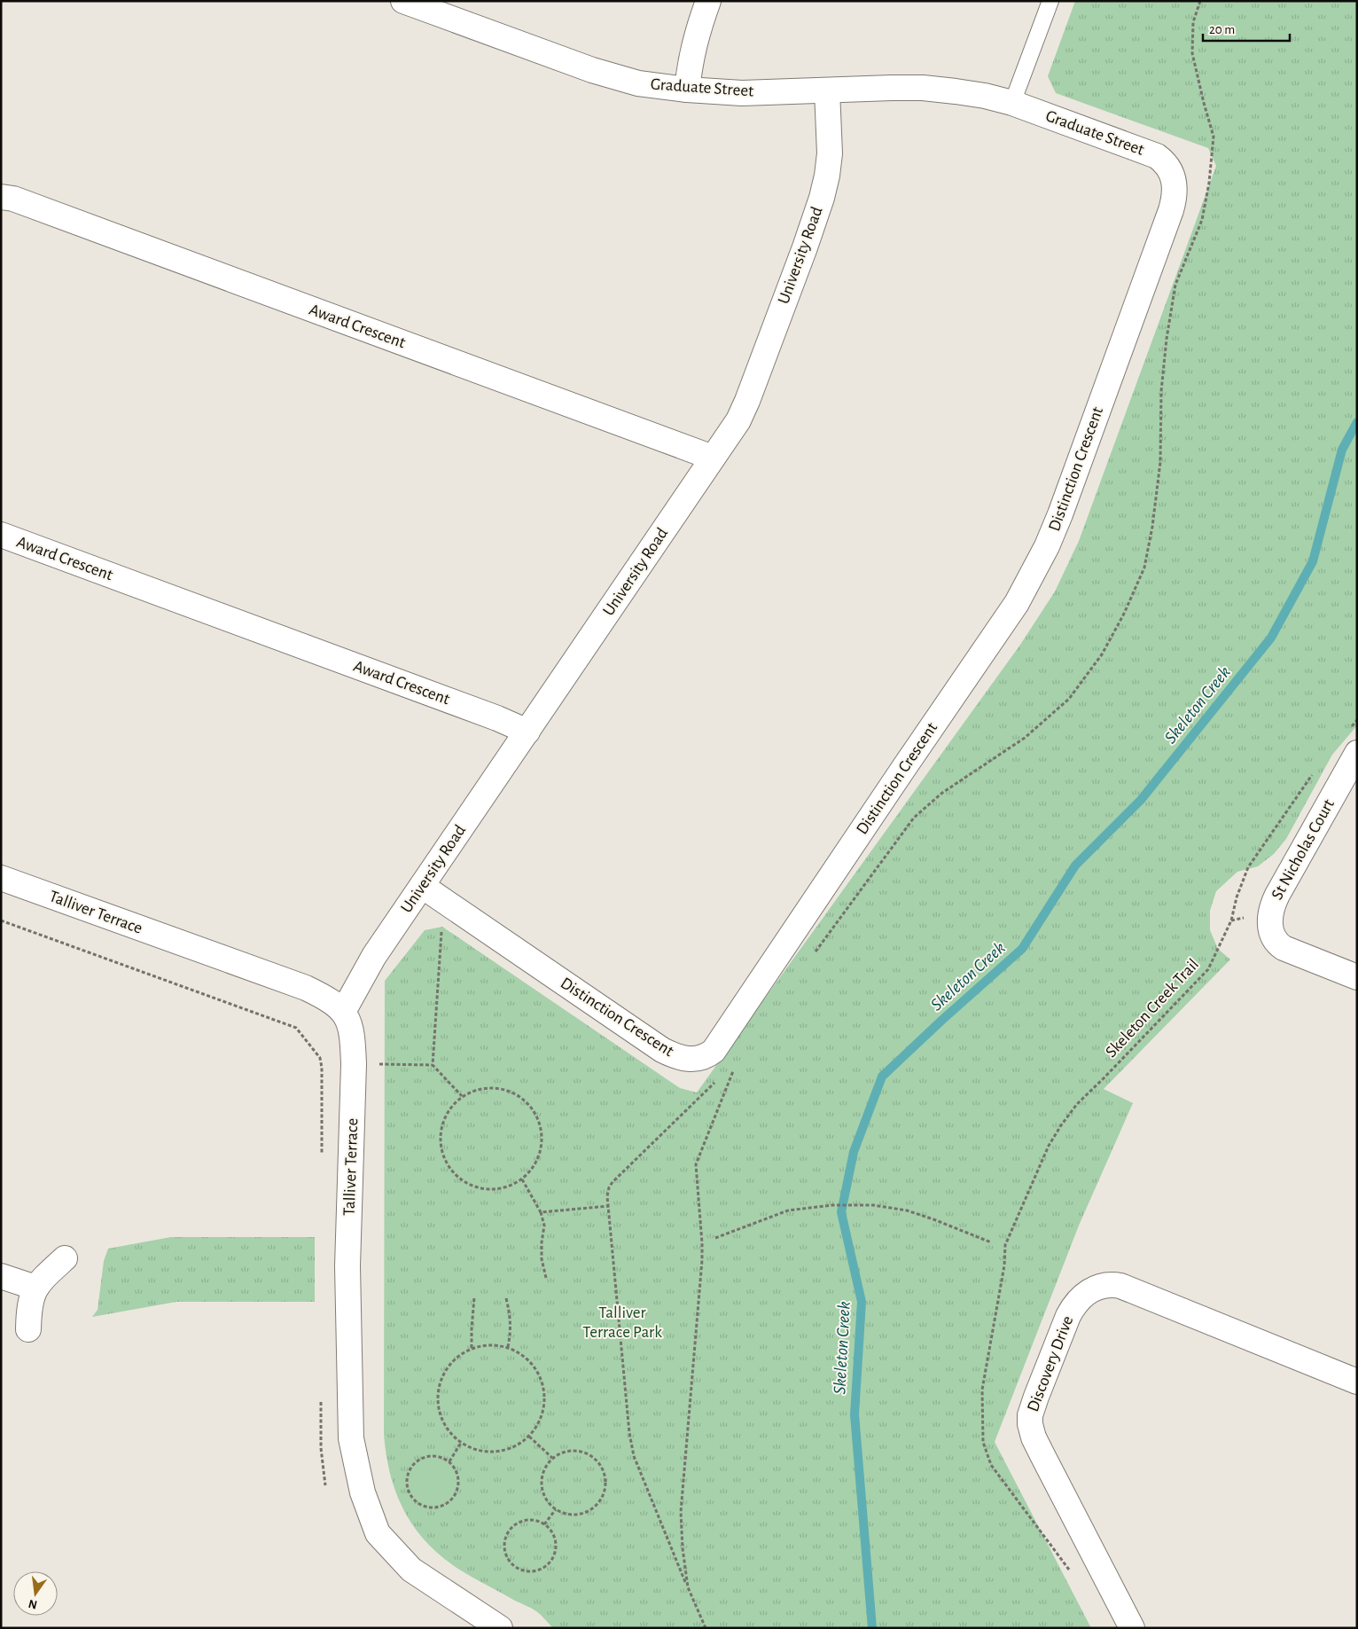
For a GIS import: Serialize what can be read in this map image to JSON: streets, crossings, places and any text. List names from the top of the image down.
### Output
{
  "streets": {
    "street": [
      "Graduate Street",
      "University Road",
      "Award Crescent",
      "Distinction Crescent",
      "St Nicholas Court",
      "Talliver Terrace",
      "Discovery Drive"
    ],
    "path": ["Skeleton Creek Trail"]
  },
  "crossings": [
    ["Graduate Street", "University Road"],
    ["Graduate Street", "Distinction Crescent"],
    ["University Road", "Award Crescent"],
    ["University Road", "Distinction Crescent"],
    ["University Road", "Talliver Terrace"]
  ],
  "water": ["Skeleton Creek"],
  "parks": ["Talliver Terrace Park"],
  "scale_bar": "20 m",
  "north": "bottom"
}
